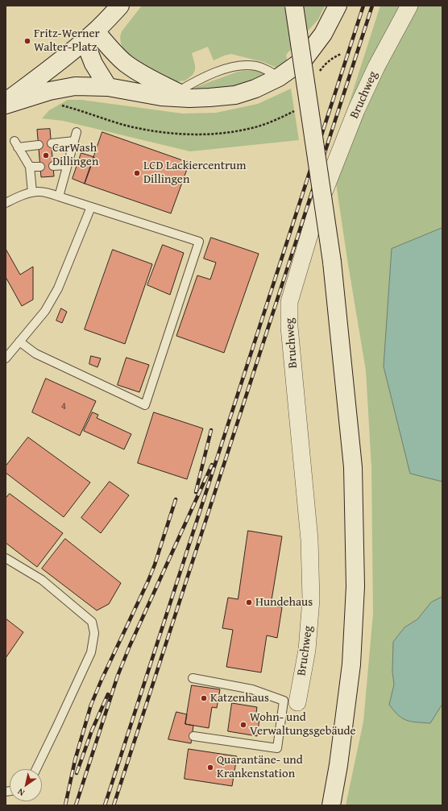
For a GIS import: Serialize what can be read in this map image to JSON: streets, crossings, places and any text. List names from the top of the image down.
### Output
{
  "streets": {
    "street": ["Bruchweg"]
  },
  "places": [
    "Fritz-Werner Walter-Platz",
    "CarWash Dillingen",
    "LCD Lackiercentrum Dillingen",
    "Hundehaus",
    "Katzenhaus",
    "Wohn- und Verwaltungsgebäude",
    "Quarantäne- und Krankenstation"
  ],
  "house_numbers": ["4"],
  "north": "bottom left"
}
